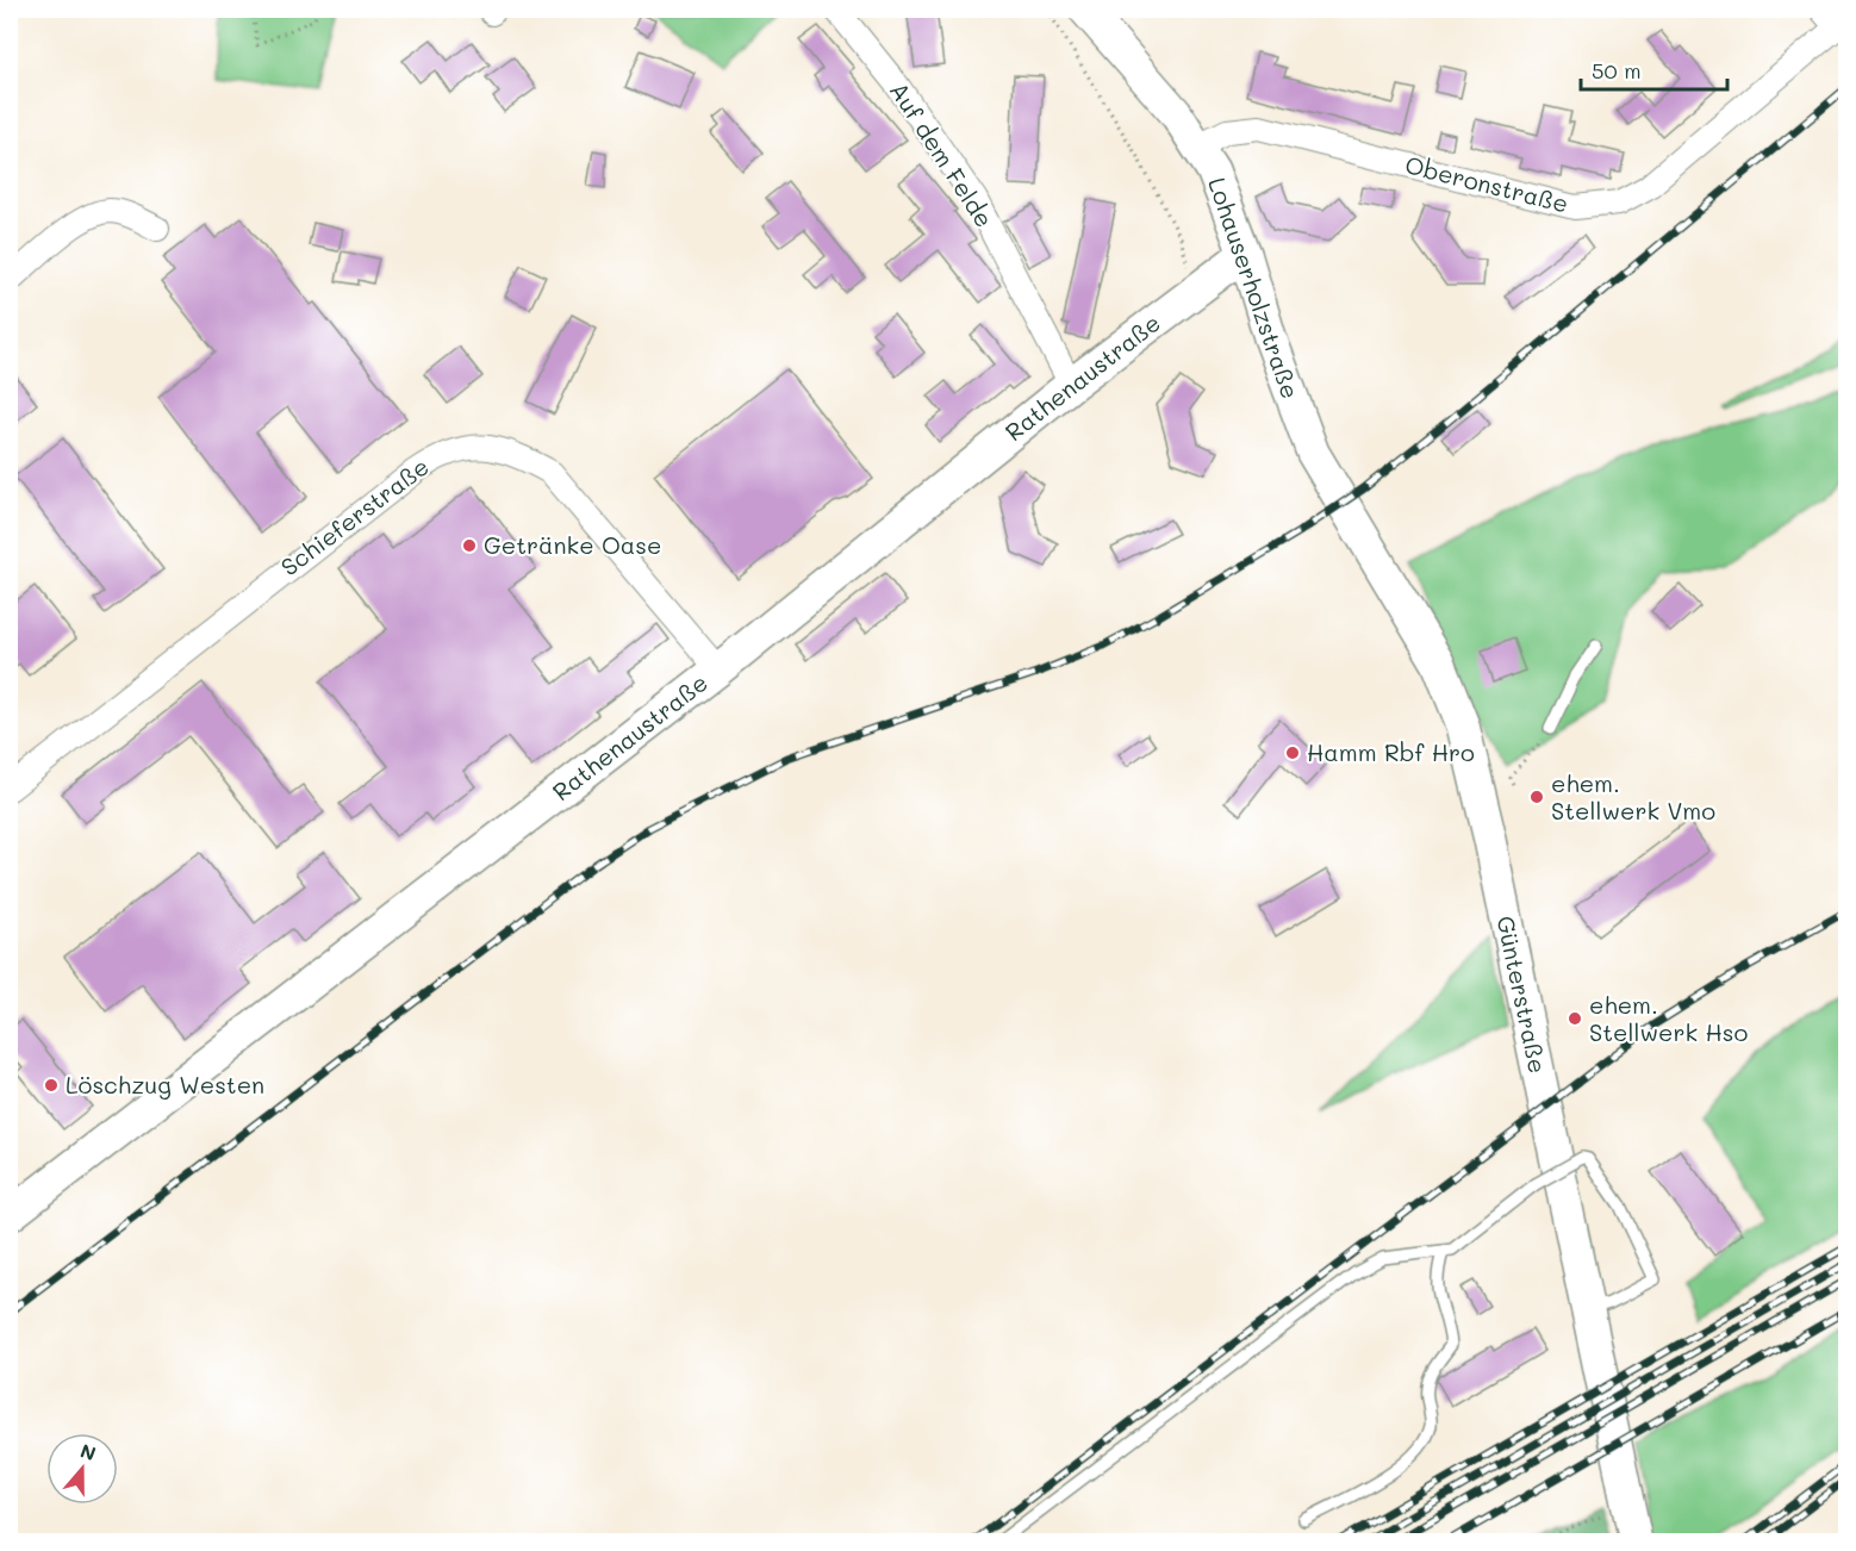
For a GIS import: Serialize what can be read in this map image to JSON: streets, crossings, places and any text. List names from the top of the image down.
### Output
{
  "streets": {
    "street": [
      "Auf dem Felde",
      "Oberonstraße",
      "Lohauserholzstraße",
      "Rathenaustraße",
      "Schieferstraße",
      "Günterstraße"
    ]
  },
  "crossings": [
    ["Auf dem Felde", "Rathenaustraße"],
    ["Oberonstraße", "Lohauserholzstraße"],
    ["Lohauserholzstraße", "Rathenaustraße"],
    ["Lohauserholzstraße", "Günterstraße"],
    ["Rathenaustraße", "Schieferstraße"]
  ],
  "places": [
    "Getränke Oase",
    "Hamm Rbf Hro",
    "ehem. Stellwerk Vmo",
    "ehem. Stellwerk Hso",
    "Löschzug Westen"
  ],
  "scale_bar": "50 m",
  "north": "top"
}
